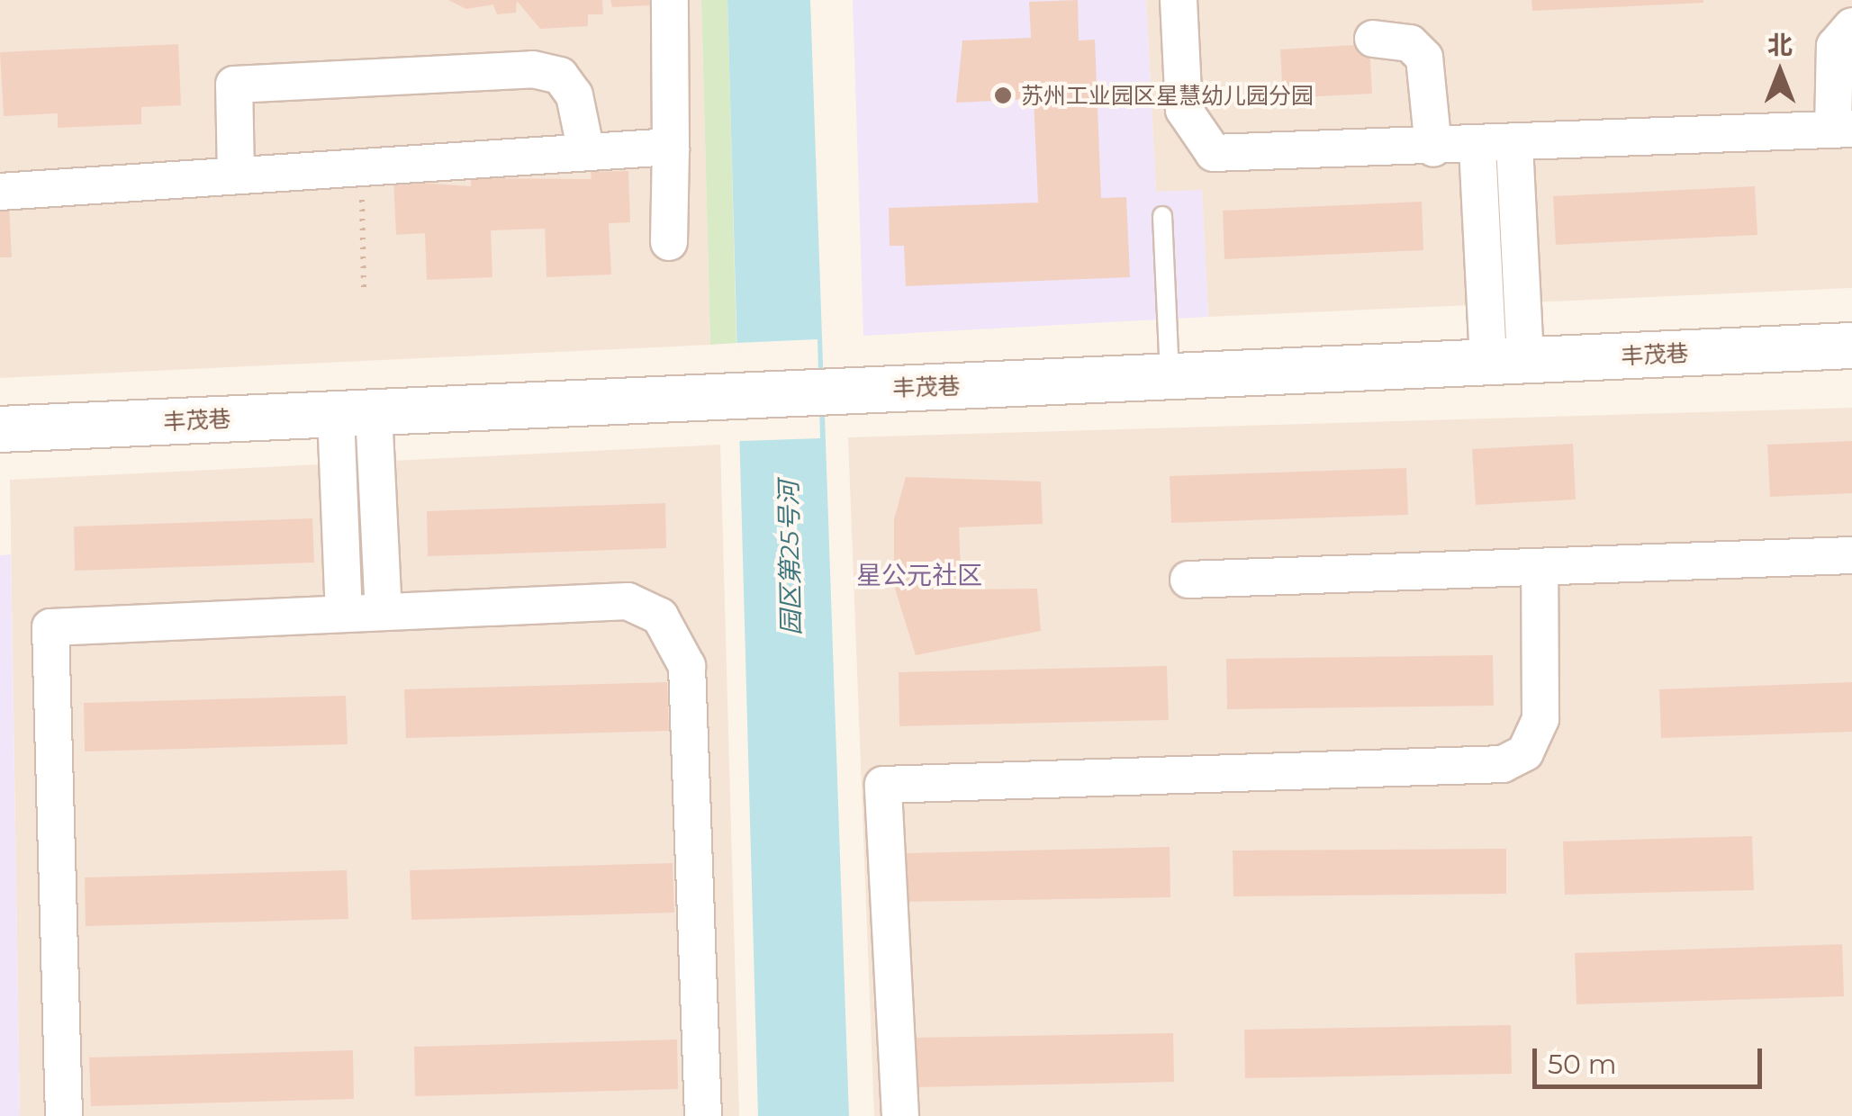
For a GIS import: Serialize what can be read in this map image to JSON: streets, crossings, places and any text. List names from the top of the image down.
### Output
{
  "streets": {
    "street": ["丰茂巷"]
  },
  "districts": ["星公元社区"],
  "water": ["园区第25号河"],
  "places": ["苏州工业园区星慧幼儿园分园"],
  "scale_bar": "50 m",
  "north": "top"
}
